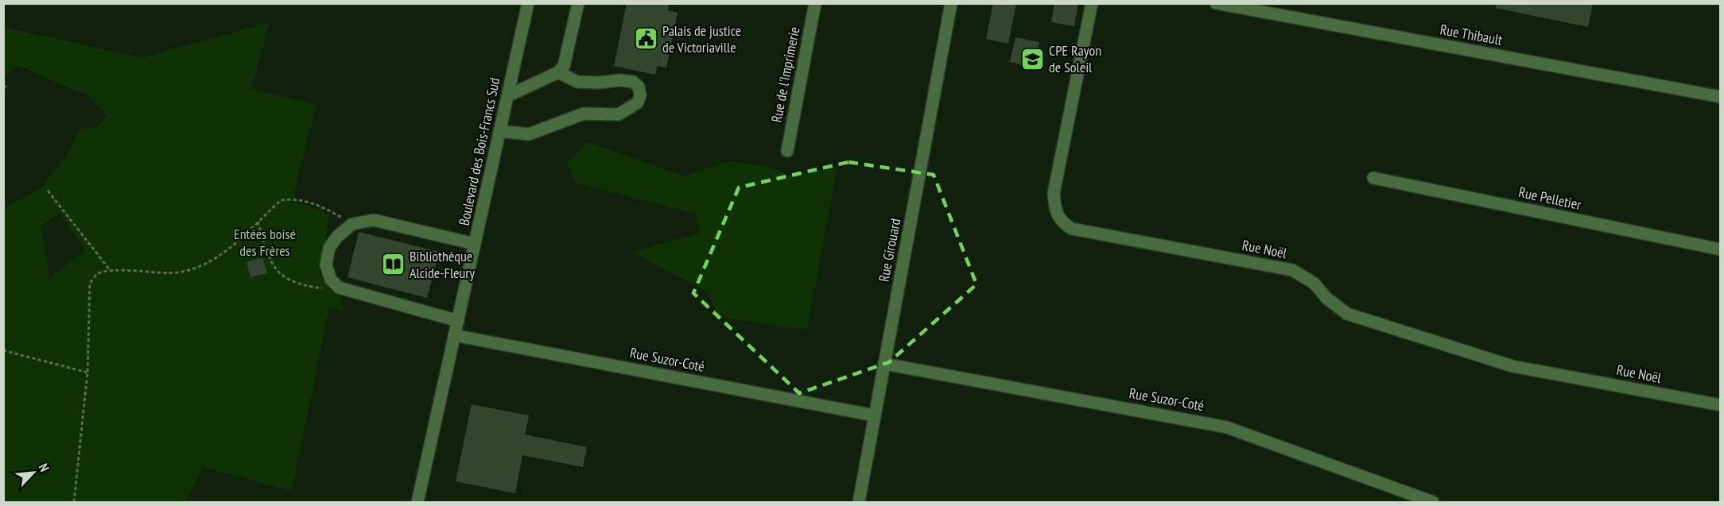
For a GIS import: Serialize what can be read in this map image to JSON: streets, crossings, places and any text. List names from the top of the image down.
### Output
{
  "streets": {
    "street": [
      "Rue Thibault",
      "Rue de l'Imprimerie",
      "Boulevard des Bois-Francs Sud",
      "Rue Pelletier",
      "Rue Noël",
      "Rue Girouard",
      "Rue Suzor-Coté"
    ]
  },
  "crossings": [
    ["Boulevard des Bois-Francs Sud", "Rue Suzor-Coté"],
    ["Rue Girouard", "Rue Suzor-Coté"]
  ],
  "parks": ["Entées boisé des Frères"],
  "places": {
    "public building": ["Palais de justice de Victoriaville"],
    "school or university": ["CPE Rayon de Soleil"],
    "library": ["Bibliothèque Alcide-Fleury"]
  },
  "north": "top right"
}
